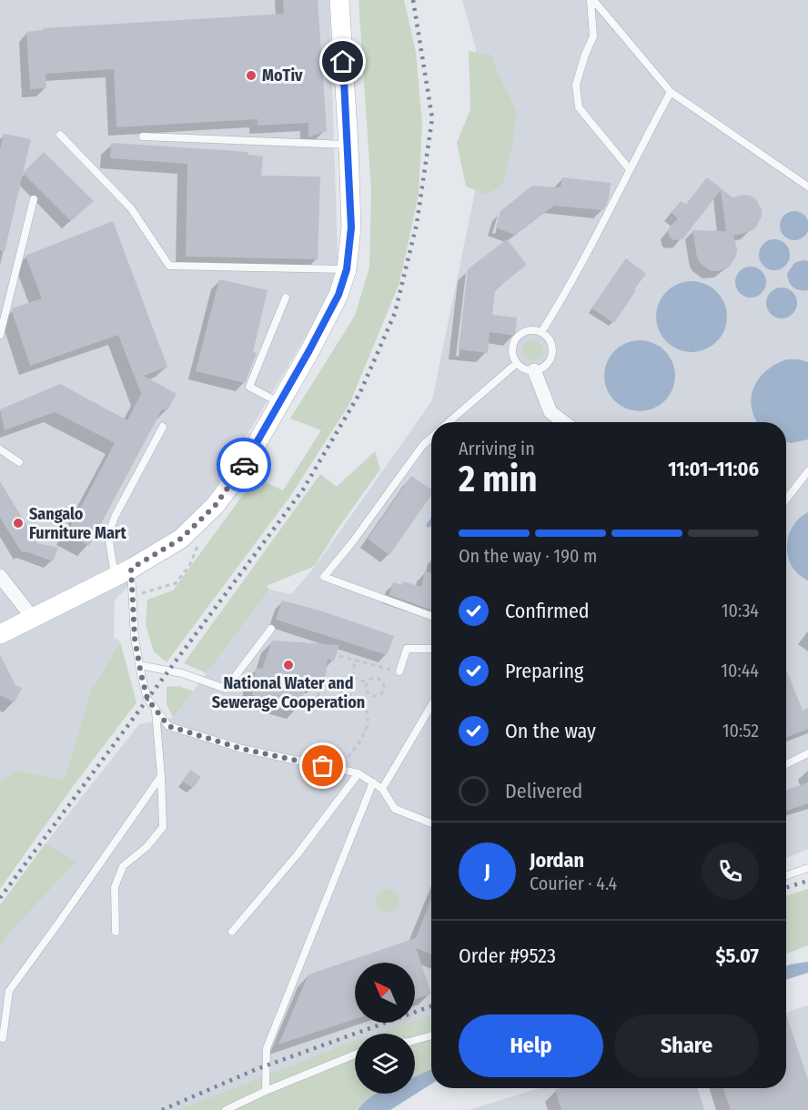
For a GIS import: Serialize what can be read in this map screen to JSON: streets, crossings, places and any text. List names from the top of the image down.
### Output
{
  "places": ["MoTiv", "Sangalo Furniture Mart", "National Water and Sewerage Cooperation"],
  "north": "top left",
  "page": {
    "heading": ["2 min", "Arriving in", "11:01–11:06"],
    "panel": [
      "Jordan",
      "Courier · 4.4",
      "Order #9523",
      "$5.07"
    ],
    "bar": "On the way · 190 m",
    "list": [
      ["Confirmed", "10:34"],
      ["Preparing", "10:44"],
      ["On the way", "10:52"],
      "Delivered"
    ],
    "round": "J",
    "buttons": ["Help", "Share"]
  }
}
